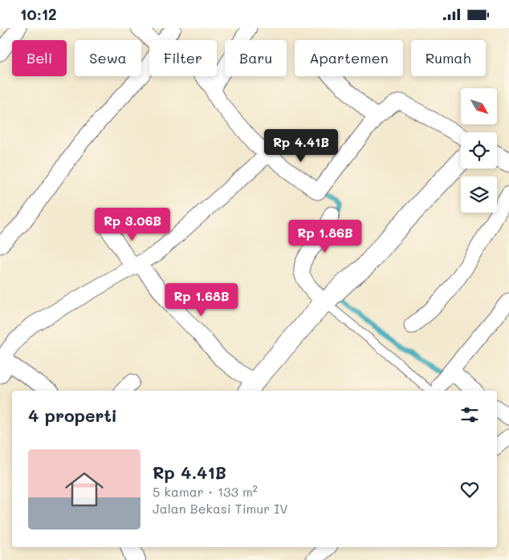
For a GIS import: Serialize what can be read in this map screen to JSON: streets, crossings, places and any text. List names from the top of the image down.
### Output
{
  "north": "bottom right",
  "page": {
    "status": "10:12",
    "chip": [
      "Beli",
      "Sewa",
      "Filter",
      "Baru",
      "Apartemen",
      "Rumah"
    ],
    "price": [
      "Rp 4.41B",
      "Rp 3.06B",
      "Rp 1.86B",
      "Rp 1.68B"
    ],
    "heading": "4 properti",
    "list": [
      {
        "name": "Rp 4.41B",
        "note": "5 kamar · 133 m² · Jalan Bekasi Timur IV"
      }
    ]
  }
}
